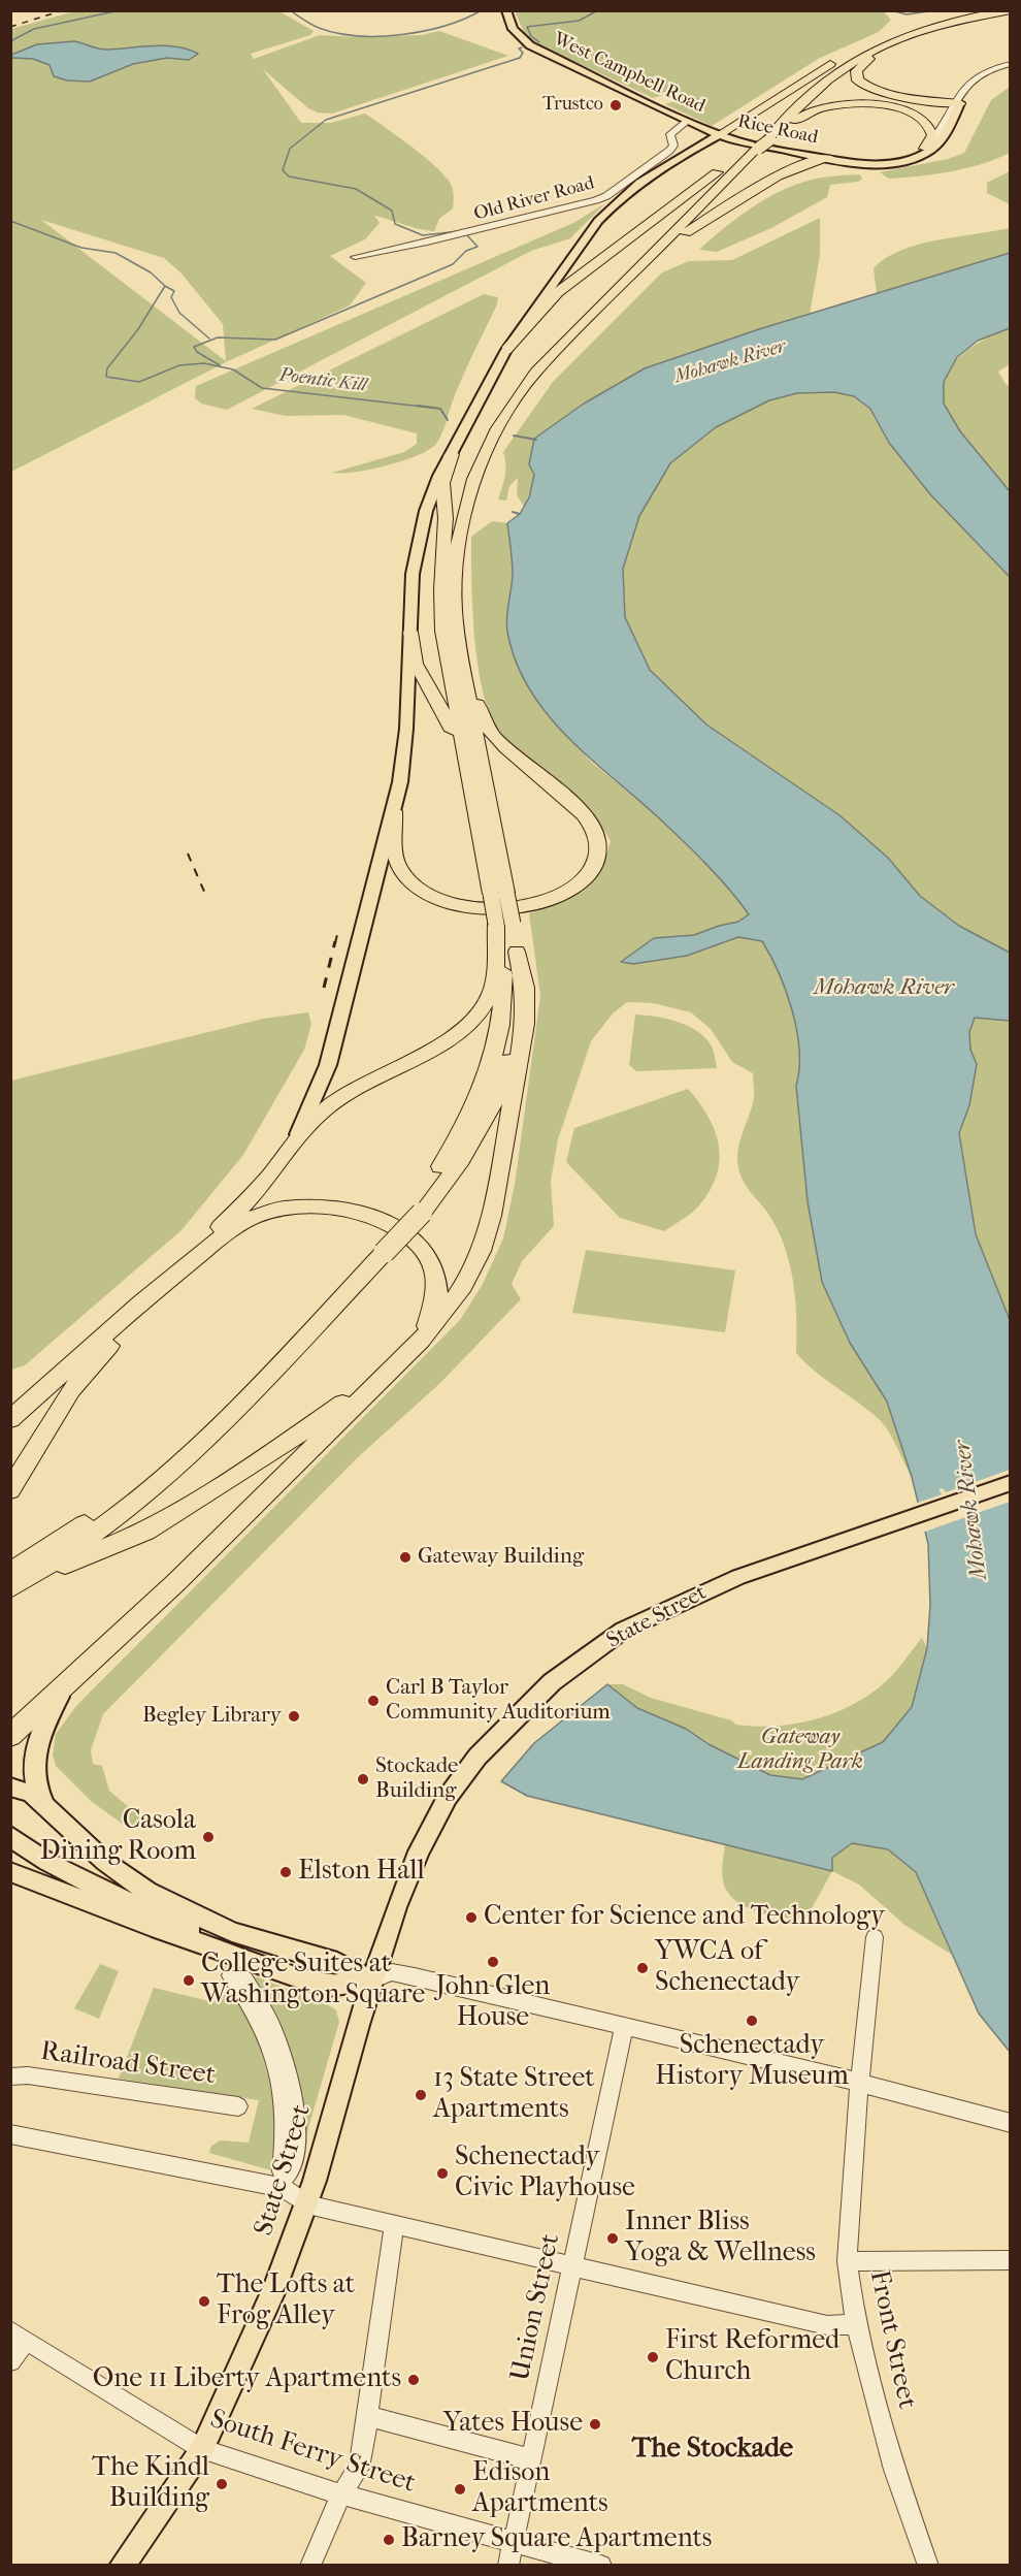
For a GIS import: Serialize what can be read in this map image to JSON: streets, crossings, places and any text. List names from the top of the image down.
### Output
{
  "streets": {
    "main road": ["West Campbell Road", "Rice Road", "State Street"],
    "street": [
      "Old River Road",
      "Railroad Street",
      "Union Street",
      "Front Street",
      "South Ferry Street"
    ]
  },
  "crossings": [
    ["West Campbell Road", "Rice Road"],
    ["West Campbell Road", "Old River Road"],
    ["State Street", "South Ferry Street"],
    ["Union Street", "South Ferry Street"]
  ],
  "districts": ["The Stockade"],
  "water": ["Mohawk River", "Poentic Kill"],
  "parks": ["Gateway Landing Park"],
  "places": [
    "Trustco",
    "Gateway Building",
    "Carl B Taylor Community Auditorium",
    "Begley Library",
    "Stockade Building",
    "Casola Dining Room",
    "Elston Hall",
    "Center for Science and Technology",
    "John Glen House",
    "YWCA of Schenectady",
    "College Suites at Washington Square",
    "Schenectady History Museum",
    "13 State Street Apartments",
    "Schenectady Civic Playhouse",
    "Inner Bliss Yoga & Wellness",
    "The Lofts at Frog Alley",
    "First Reformed Church",
    "One 11 Liberty Apartments",
    "Yates House",
    "The Kindl Building",
    "Edison Apartments",
    "Barney Square Apartments"
  ]
}
